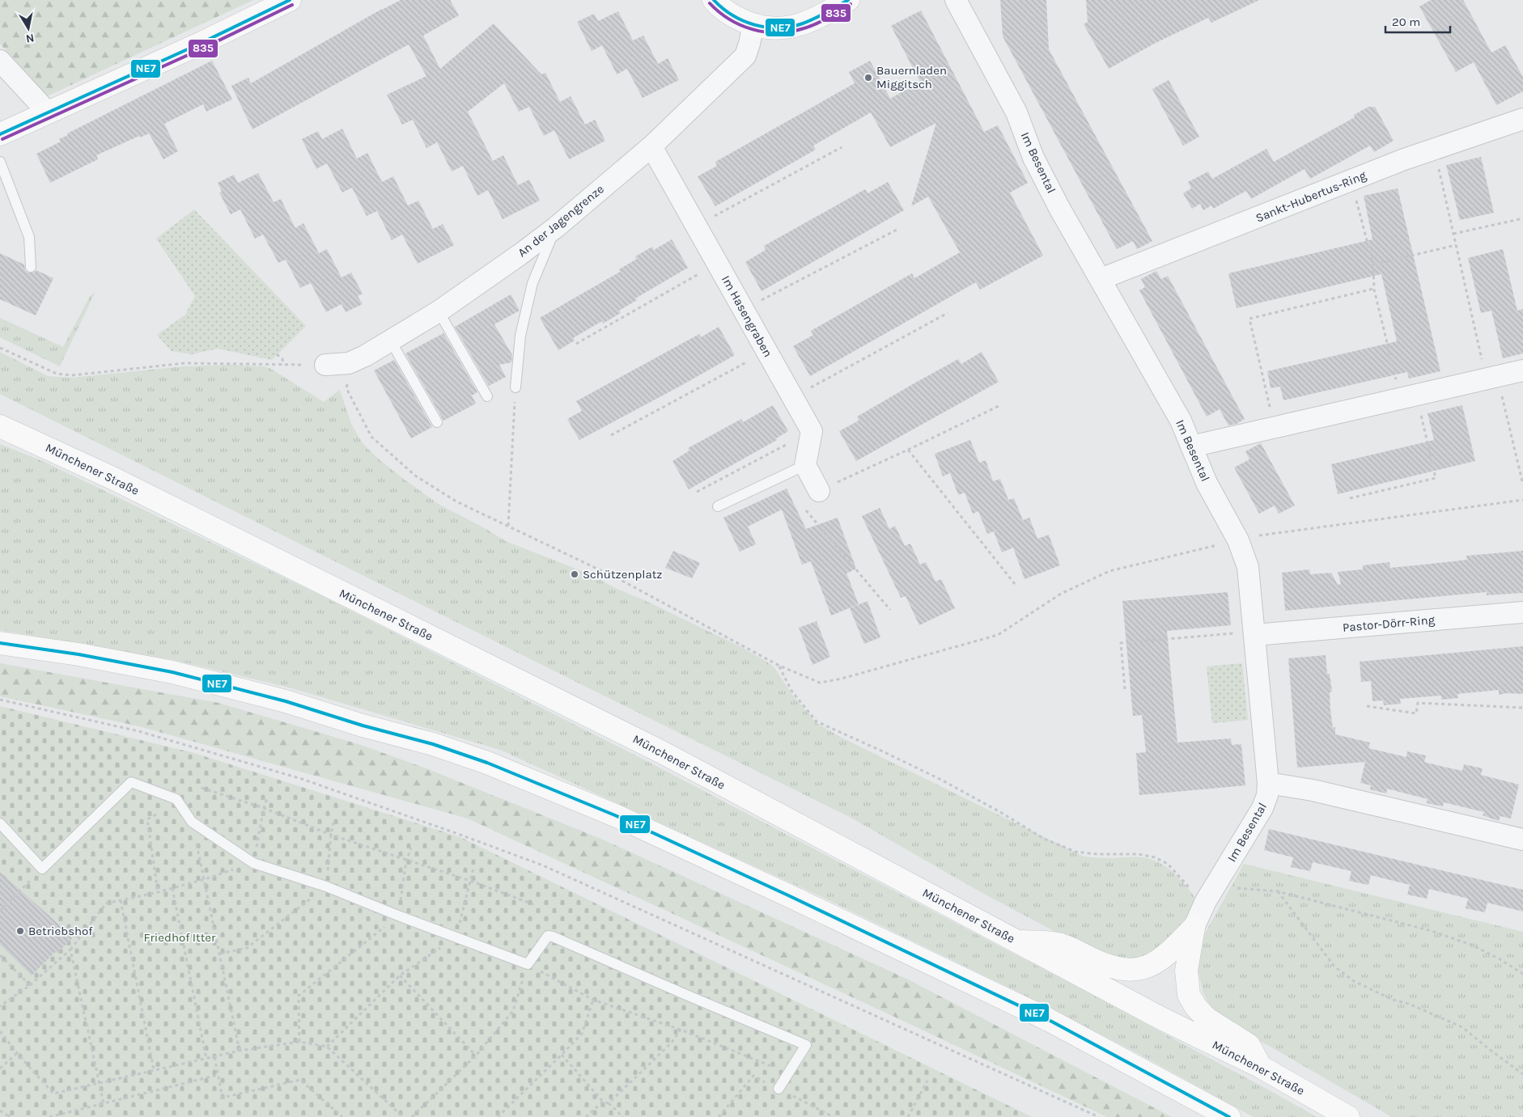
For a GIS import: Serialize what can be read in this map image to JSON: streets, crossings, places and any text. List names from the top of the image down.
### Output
{
  "streets": {
    "main road": ["Münchener Straße"],
    "street": [
      "Im Besental",
      "Sankt-Hubertus-Ring",
      "An der Jagengrenze",
      "Im Hasengraben",
      "Pastor-Dörr-Ring"
    ]
  },
  "crossings": [
    ["Im Besental", "Sankt-Hubertus-Ring"],
    ["Im Besental", "Pastor-Dörr-Ring"],
    ["An der Jagengrenze", "Im Hasengraben"]
  ],
  "parks": ["Friedhof Itter"],
  "places": ["Bauernladen Miggitsch", "Schützenplatz", "Betriebshof"],
  "lines": ["transit line NE7", "transit line 835"],
  "scale_bar": "20 m",
  "north": "bottom"
}
